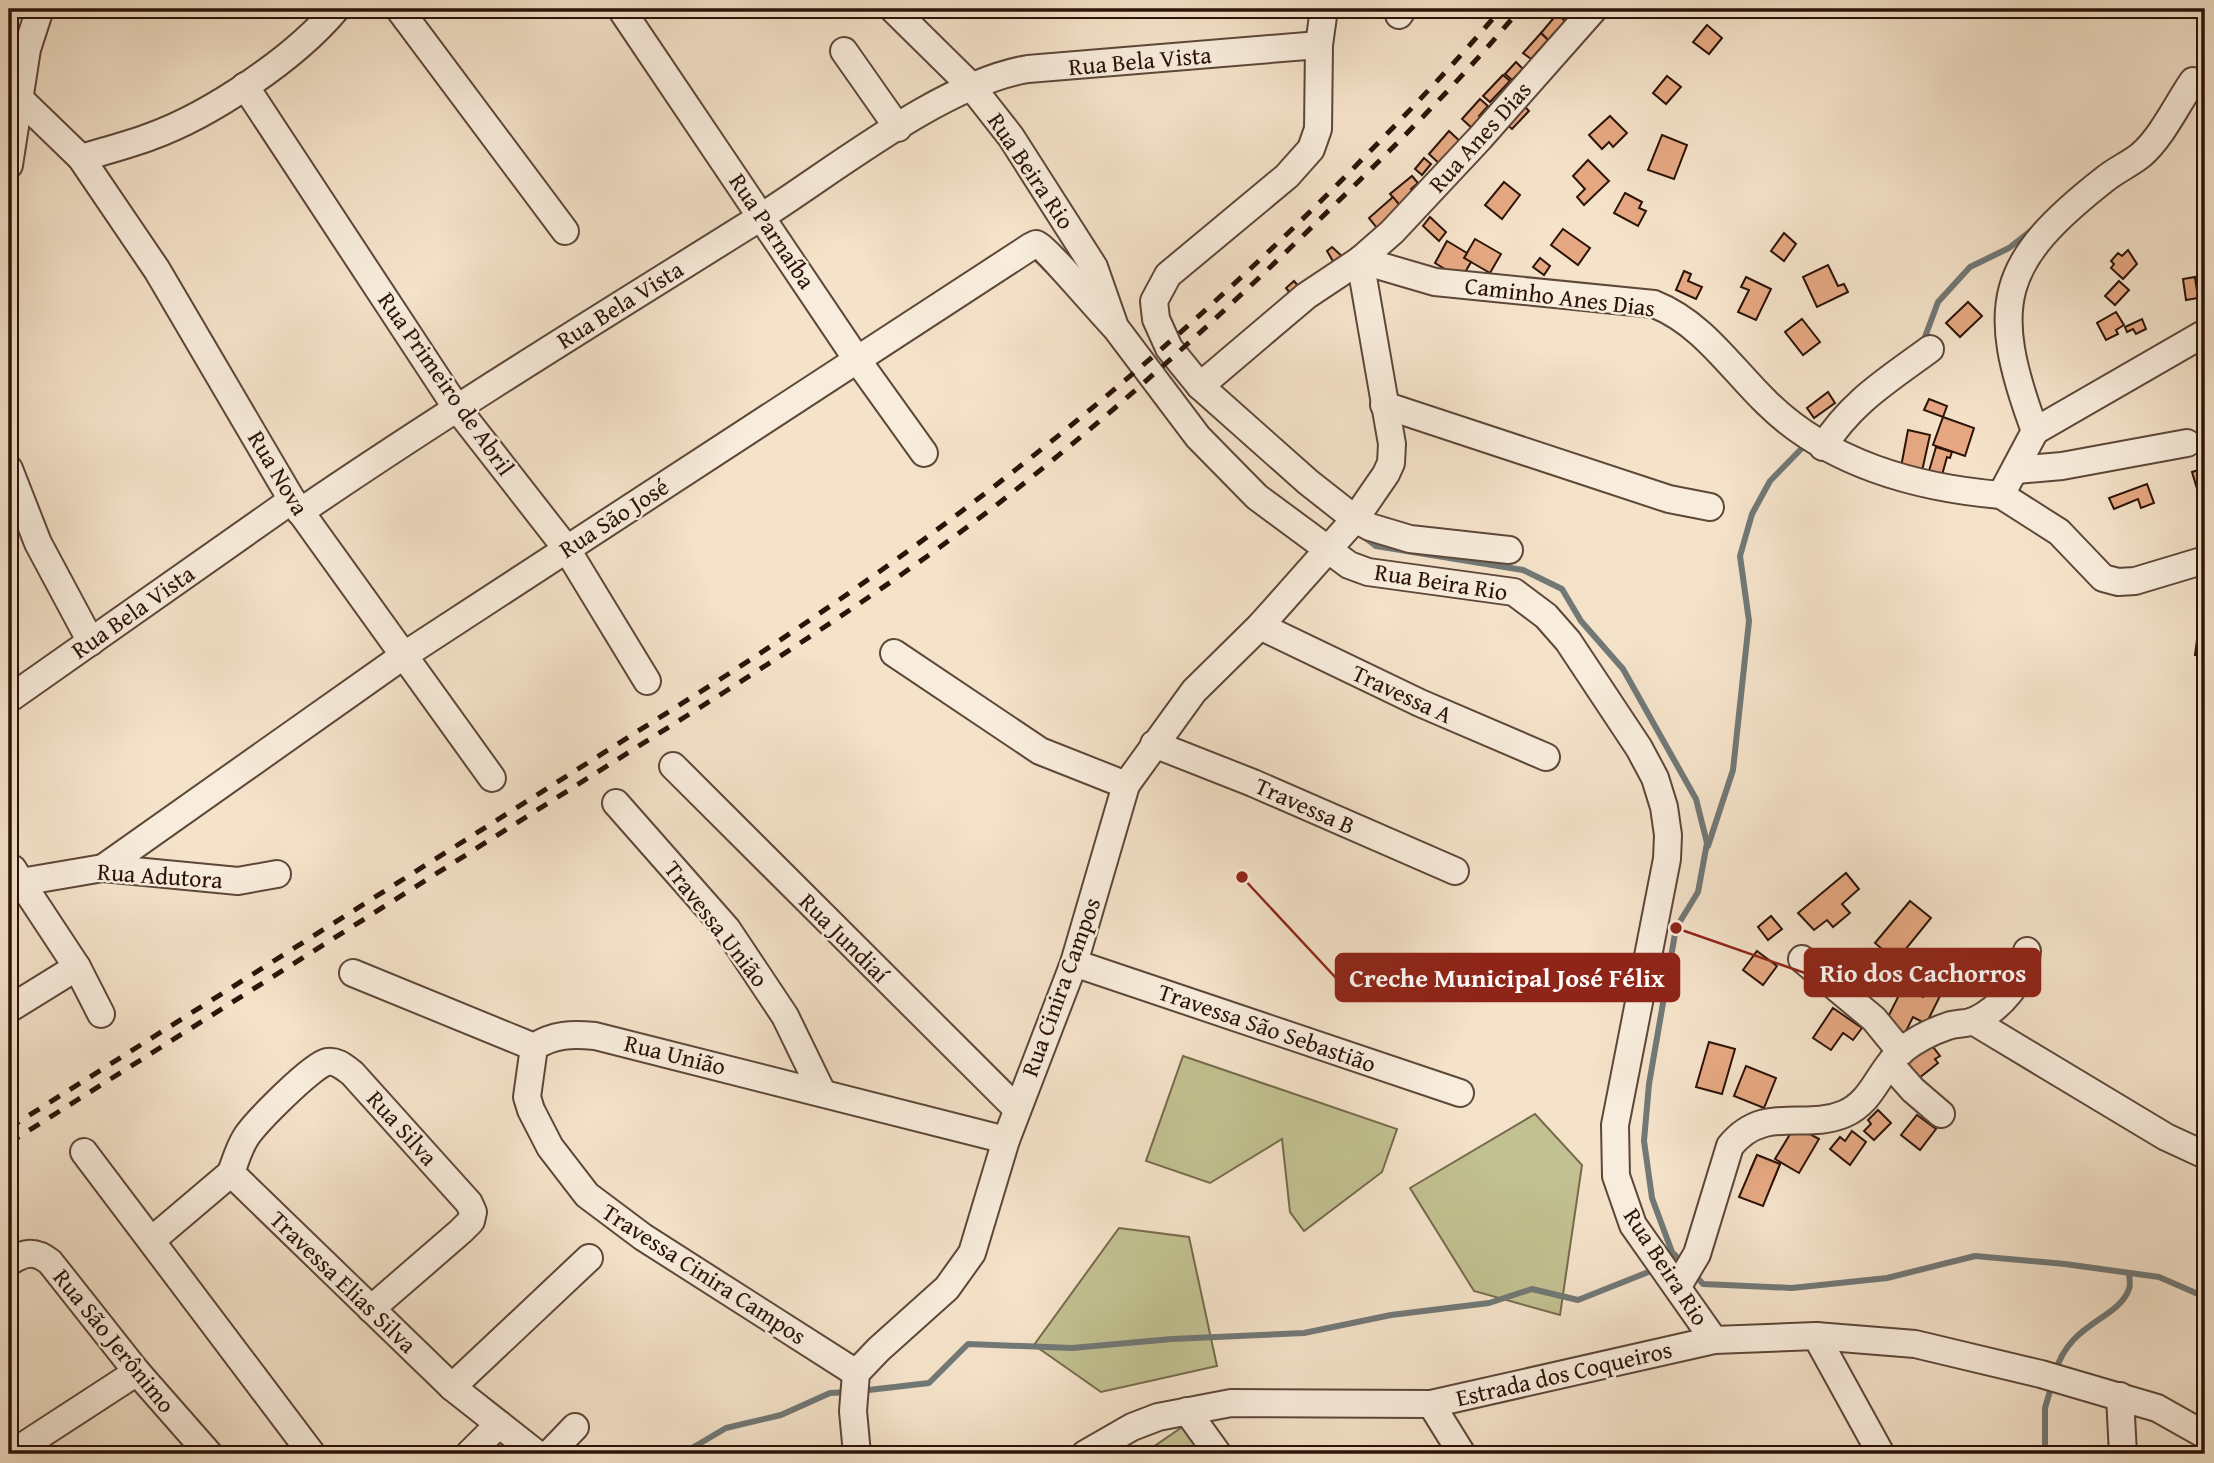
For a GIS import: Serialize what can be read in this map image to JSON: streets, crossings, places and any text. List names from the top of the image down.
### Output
{
  "streets": {
    "street": [
      "Rua Bela Vista",
      "Rua Anes Dias",
      "Rua Beira Rio",
      "Rua Parnaíba",
      "Caminho Anes Dias",
      "Rua Primeiro de Abril",
      "Rua Nova",
      "Rua São José",
      "Travessa A",
      "Travessa B",
      "Rua Adutora",
      "Travessa União",
      "Rua Jundiaí",
      "Rua Cinira Campos",
      "Travessa São Sebastião",
      "Rua União",
      "Rua Silva",
      "Travessa Cinira Campos",
      "Travessa Elias Silva",
      "Rua São Jerônimo",
      "Estrada dos Coqueiros"
    ]
  },
  "crossings": [
    ["Rua Bela Vista", "Rua Beira Rio"],
    ["Rua Bela Vista", "Rua Parnaíba"],
    ["Rua Bela Vista", "Rua Primeiro de Abril"],
    ["Rua Bela Vista", "Rua Nova"],
    ["Rua Anes Dias", "Caminho Anes Dias"],
    ["Rua Anes Dias", "Rua Cinira Campos"],
    ["Rua Beira Rio", "Rua São José"],
    ["Rua Beira Rio", "Rua Cinira Campos"],
    ["Rua Beira Rio", "Estrada dos Coqueiros"],
    ["Rua Parnaíba", "Rua São José"],
    ["Caminho Anes Dias", "Rua Cinira Campos"],
    ["Rua Primeiro de Abril", "Rua São José"],
    ["Rua Nova", "Rua São José"],
    ["Rua São José", "Rua Adutora"],
    ["Travessa A", "Rua Cinira Campos"],
    ["Travessa B", "Rua Cinira Campos"],
    ["Travessa União", "Rua União"],
    ["Rua Jundiaí", "Rua Cinira Campos"],
    ["Rua Cinira Campos", "Travessa São Sebastião"],
    ["Rua Cinira Campos", "Rua União"],
    ["Rua Cinira Campos", "Travessa Cinira Campos"],
    ["Rua União", "Travessa Cinira Campos"],
    ["Rua Silva", "Travessa Elias Silva"]
  ],
  "places": ["Creche Municipal José Félix", "Rio dos Cachorros"]
}
